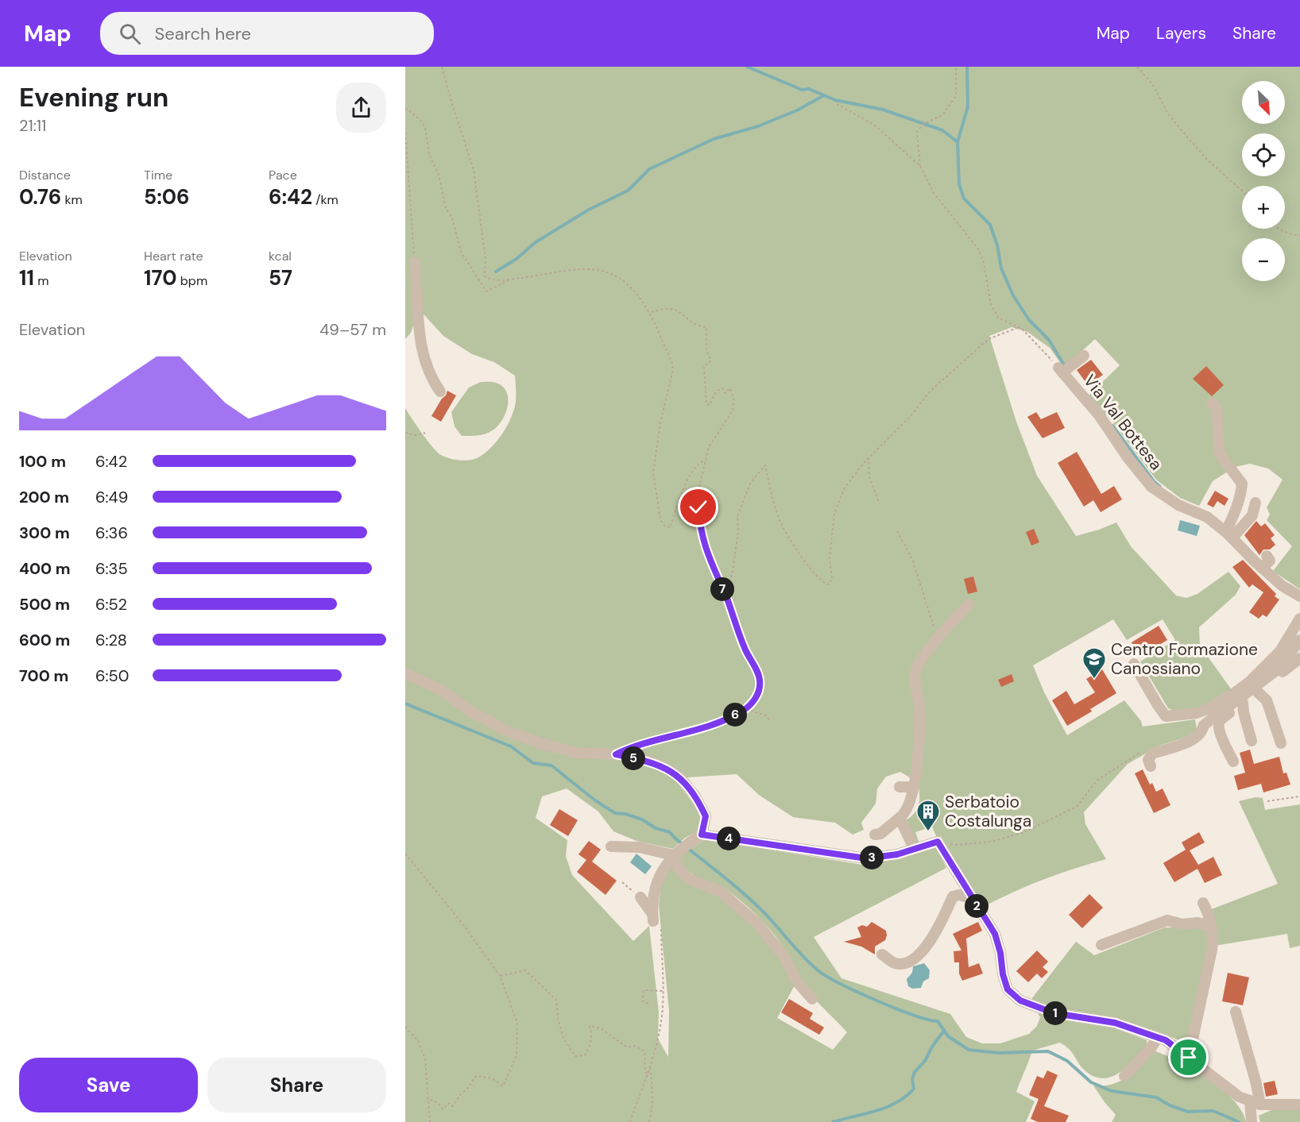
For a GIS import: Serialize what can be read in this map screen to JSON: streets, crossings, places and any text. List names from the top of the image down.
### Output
{
  "streets": {
    "street": ["Via Val Bottesa"]
  },
  "places": {
    "school or university": ["Centro Formazione Canossiano"],
    "building": ["Serbatoio Costalunga"]
  },
  "north": "bottom right",
  "page": {
    "header": "Map",
    "search": "Search here",
    "nav": ["Map", "Layers", "Share"],
    "heading": ["Evening run", "21:11"],
    "map_buttons": ["+", "−"],
    "stats": [
      ["Distance", "0.76 km"],
      ["Time", "5:06"],
      ["Pace", "6:42 /km"],
      ["Elevation", "11 m"],
      ["Heart rate", "170 bpm"],
      ["kcal", "57"]
    ],
    "chart": ["Elevation", "49–57 m"],
    "list": [
      {
        "name": "100 m",
        "note": "6:42"
      },
      {
        "name": "200 m",
        "note": "6:49"
      },
      {
        "name": "300 m",
        "note": "6:36"
      },
      {
        "name": "400 m",
        "note": "6:35"
      },
      {
        "name": "500 m",
        "note": "6:52"
      },
      {
        "name": "600 m",
        "note": "6:28"
      },
      {
        "name": "700 m",
        "note": "6:50"
      }
    ],
    "pins": [
      "7",
      "6",
      "5",
      "4",
      "3",
      "2",
      "1"
    ],
    "buttons": ["Save", "Share"]
  }
}
